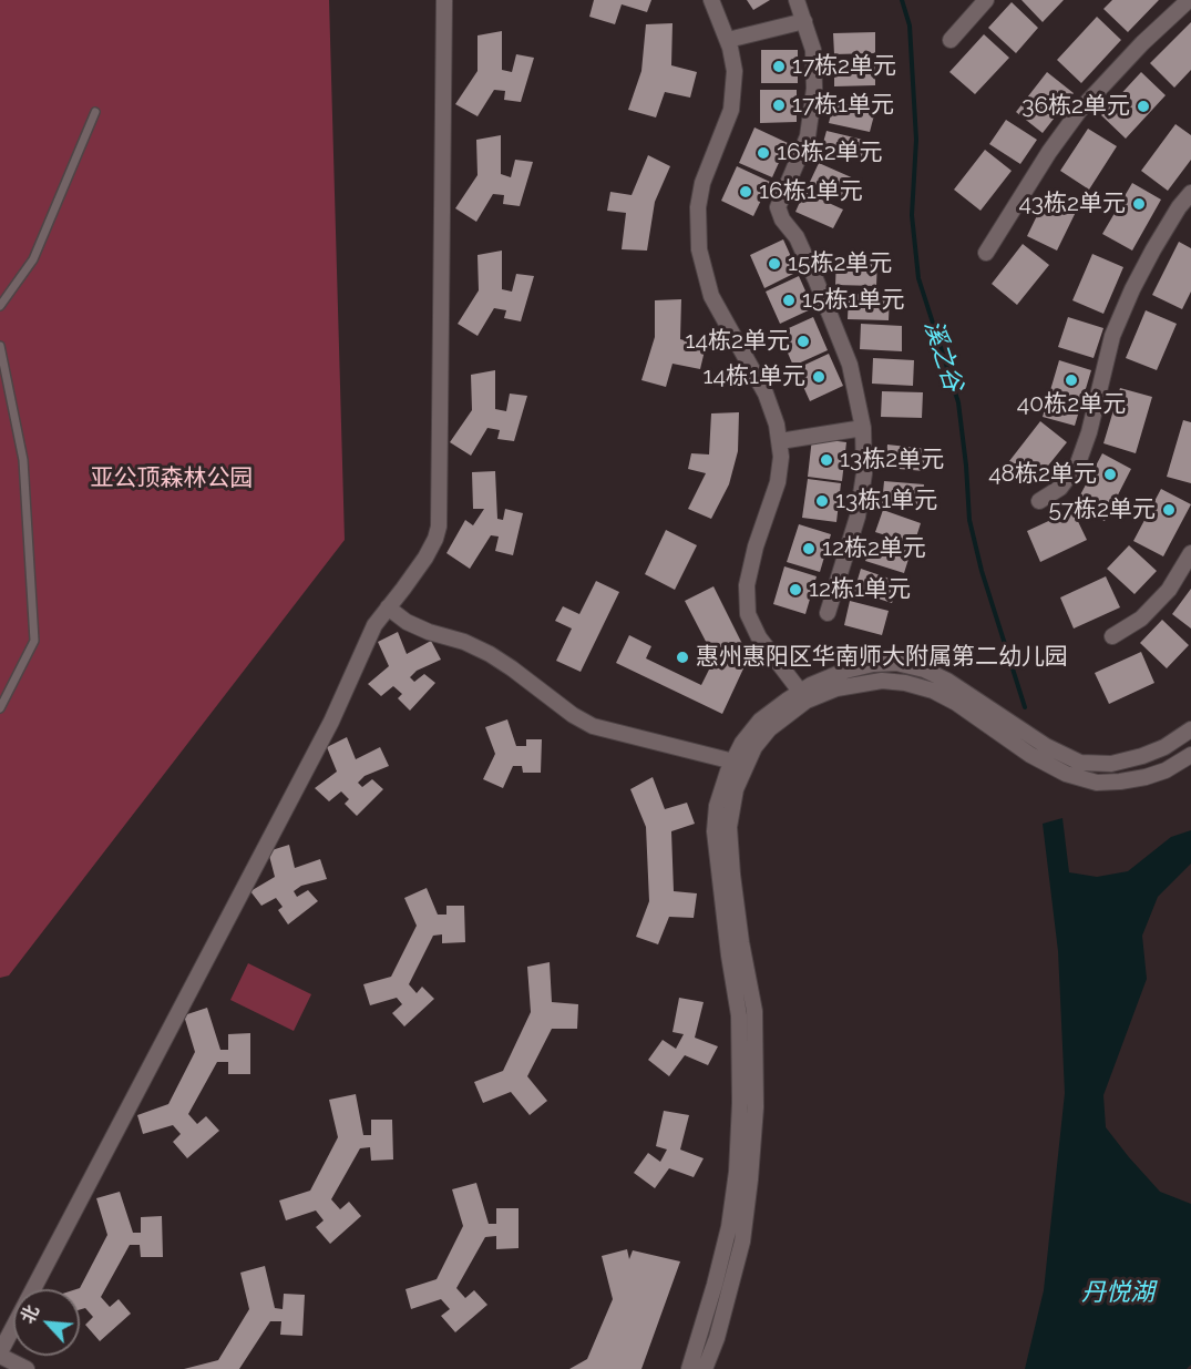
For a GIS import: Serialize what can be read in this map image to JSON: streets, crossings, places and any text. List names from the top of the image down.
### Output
{
  "water": ["溪之谷", "丹悦湖"],
  "parks": ["亚公顶森林公园"],
  "places": [
    "17栋2单元",
    "17栋1单元",
    "36栋2单元",
    "16栋2单元",
    "16栋1单元",
    "43栋2单元",
    "15栋2单元",
    "15栋1单元",
    "14栋2单元",
    "14栋1单元",
    "40栋2单元",
    "13栋2单元",
    "48栋2单元",
    "13栋1单元",
    "57栋2单元",
    "12栋2单元",
    "12栋1单元",
    "惠州惠阳区华南师大附属第二幼儿园"
  ],
  "north": "top left"
}
